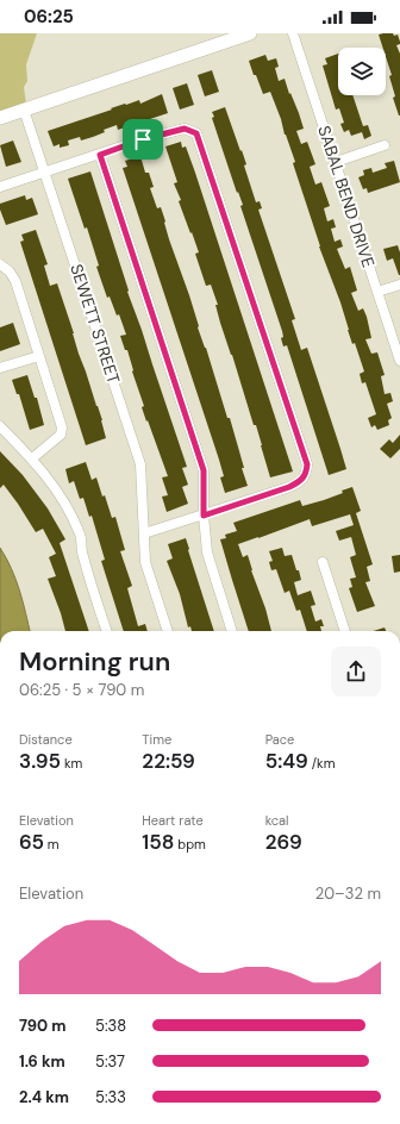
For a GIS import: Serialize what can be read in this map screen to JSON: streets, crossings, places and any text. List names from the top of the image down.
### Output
{
  "streets": {
    "street": ["SABAL BEND DRIVE", "SEWETT STREET"]
  },
  "page": {
    "status": "06:25",
    "heading": ["Morning run", "06:25 · 5 × 790 m"],
    "stats": [
      ["Distance", "3.95 km"],
      ["Time", "22:59"],
      ["Pace", "5:49 /km"],
      ["Elevation", "65 m"],
      ["Heart rate", "158 bpm"],
      ["kcal", "269"]
    ],
    "chart": ["Elevation", "20–32 m"],
    "list": [
      {
        "name": "790 m",
        "note": "5:38"
      },
      {
        "name": "1.6 km",
        "note": "5:37"
      },
      {
        "name": "2.4 km",
        "note": "5:33"
      }
    ]
  }
}
